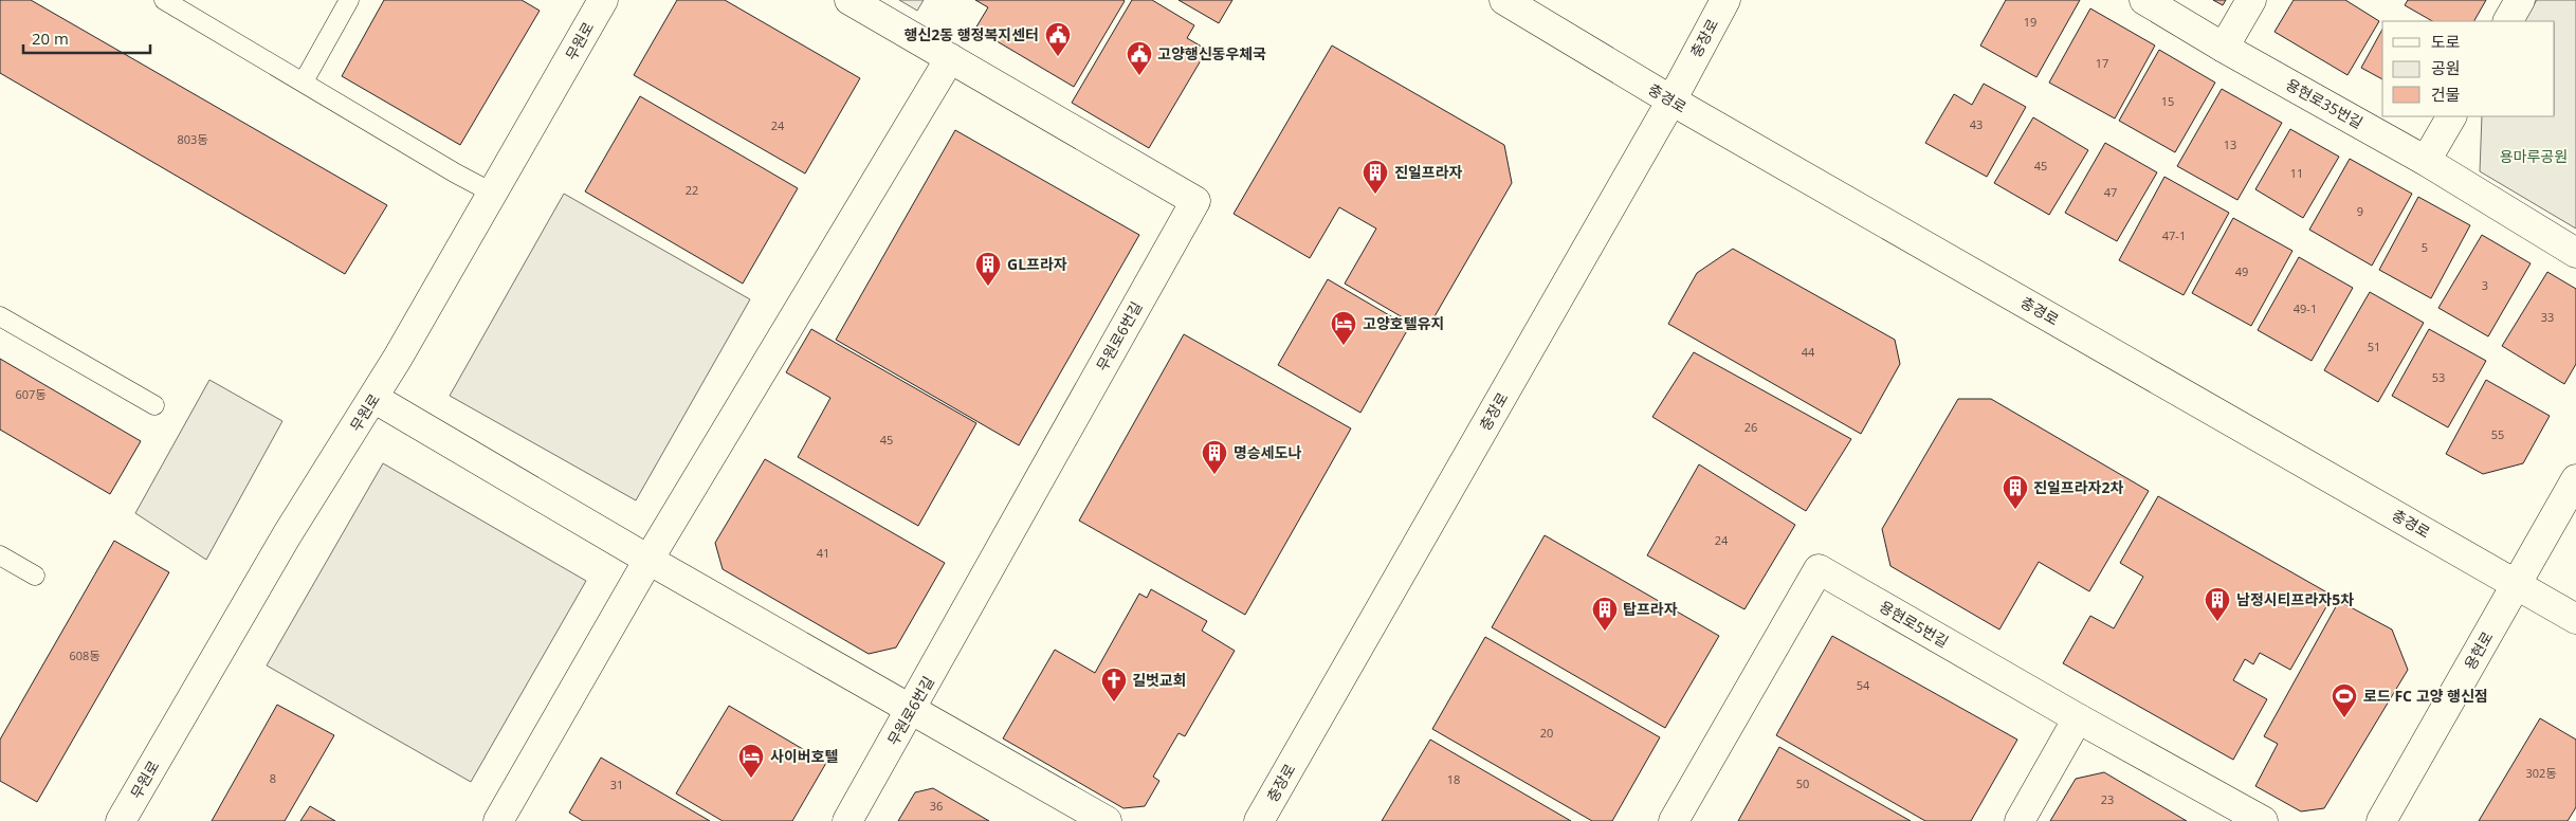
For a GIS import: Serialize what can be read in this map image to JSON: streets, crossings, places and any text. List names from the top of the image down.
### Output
{
  "streets": {
    "street": [
      "충장로",
      "무원로",
      "충경로",
      "용현로35번길",
      "무원로6번길",
      "용현로5번길",
      "용현로"
    ]
  },
  "crossings": [
    ["충장로", "충경로"],
    ["충경로", "용현로"]
  ],
  "parks": ["용마루공원"],
  "places": {
    "public building": ["행신2동 행정복지센터", "고양행신동우체국"],
    "building": [
      "진일프라자",
      "GL프라자",
      "명승세도나",
      "진일프라자2차",
      "남정시티프라자5차",
      "탑프라자"
    ],
    "hotel": ["고양호텔유지", "사이버호텔"],
    "church": ["길벗교회"],
    "sports": ["로드 FC 고양 행신점"]
  },
  "house_numbers": [
    "19",
    "17",
    "15",
    "43",
    "24",
    "803동",
    "13",
    "45",
    "11",
    "22",
    "47",
    "9",
    "47-1",
    "5",
    "49",
    "3",
    "49-1",
    "33",
    "51",
    "44",
    "53",
    "607동",
    "26",
    "55",
    "45",
    "24",
    "41",
    "608동",
    "54",
    "20",
    "302동",
    "8",
    "18",
    "50",
    "31",
    "23",
    "36"
  ],
  "legend": ["도로", "공원", "건물"],
  "scale_bar": "20 m"
}
